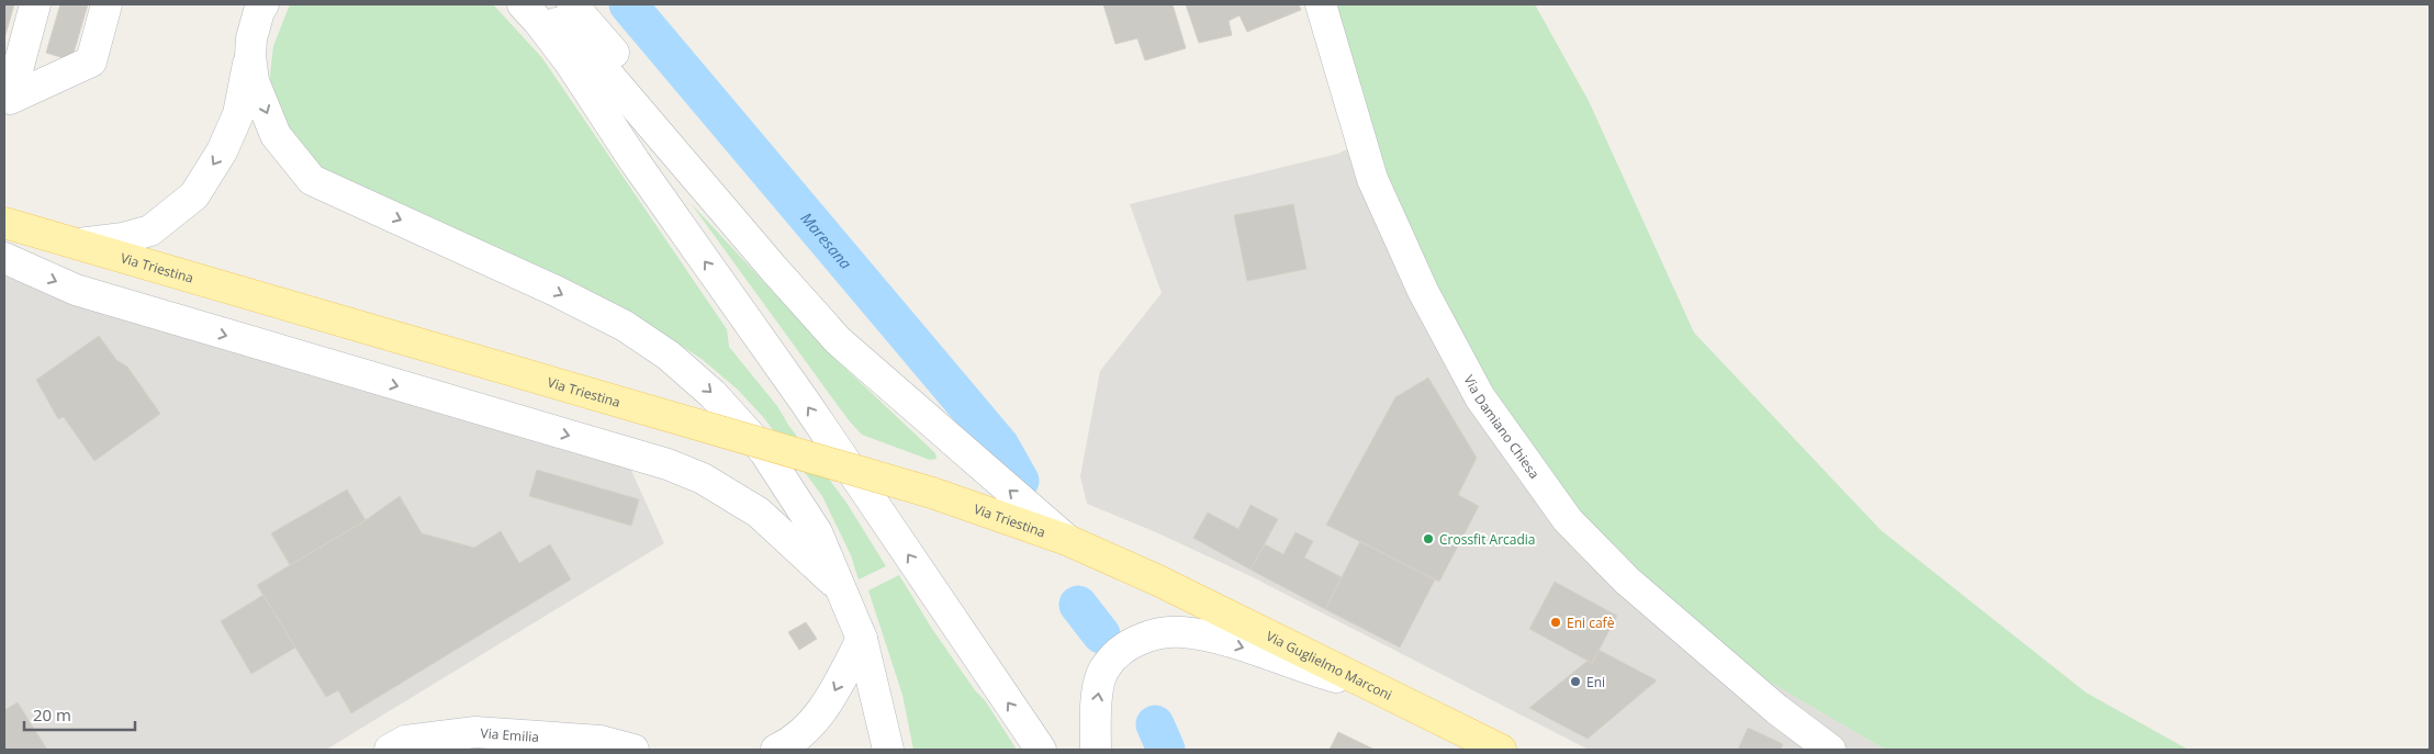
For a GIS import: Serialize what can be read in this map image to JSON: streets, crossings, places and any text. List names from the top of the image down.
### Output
{
  "streets": {
    "main road": ["Via Triestina", "Via Guglielmo Marconi"],
    "street": ["Via Damiano Chiesa", "Via Emilia"]
  },
  "crossings": [
    ["Via Triestina", "Via Guglielmo Marconi"]
  ],
  "water": ["Maresana"],
  "places": ["Crossfit Arcadia", "Eni cafè", "Eni"],
  "scale_bar": "20 m"
}
